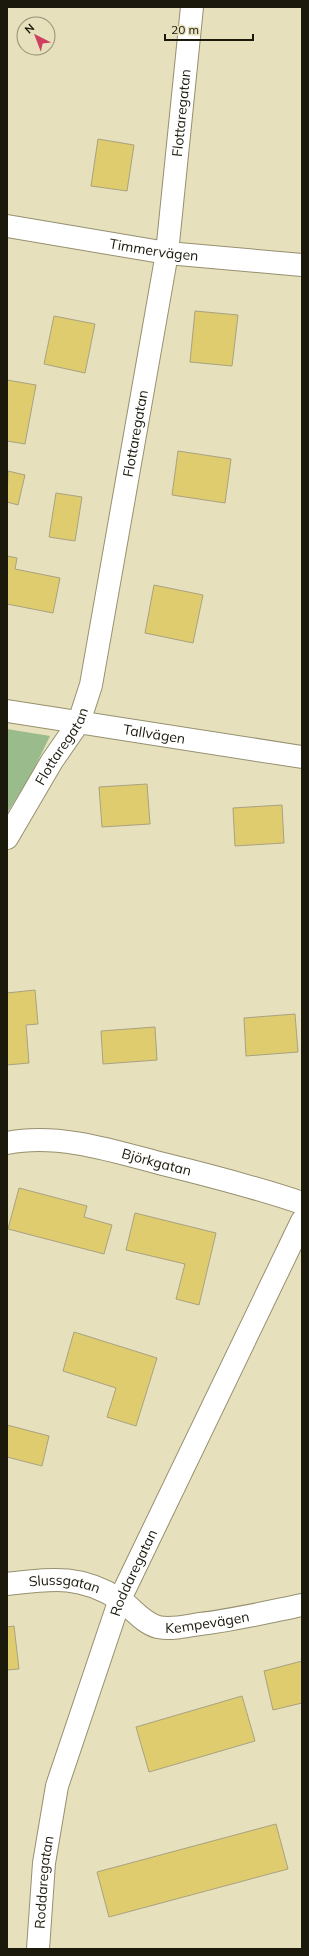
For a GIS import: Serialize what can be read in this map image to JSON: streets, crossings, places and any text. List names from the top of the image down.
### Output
{
  "streets": {
    "street": [
      "Flottaregatan",
      "Timmervägen",
      "Tallvägen",
      "Björkgatan",
      "Roddaregatan",
      "Slussgatan",
      "Kempevägen"
    ]
  },
  "crossings": [
    ["Flottaregatan", "Timmervägen"],
    ["Flottaregatan", "Tallvägen"],
    ["Roddaregatan", "Slussgatan"],
    ["Roddaregatan", "Kempevägen"],
    ["Slussgatan", "Kempevägen"]
  ],
  "scale_bar": "20 m",
  "north": "top left"
}
